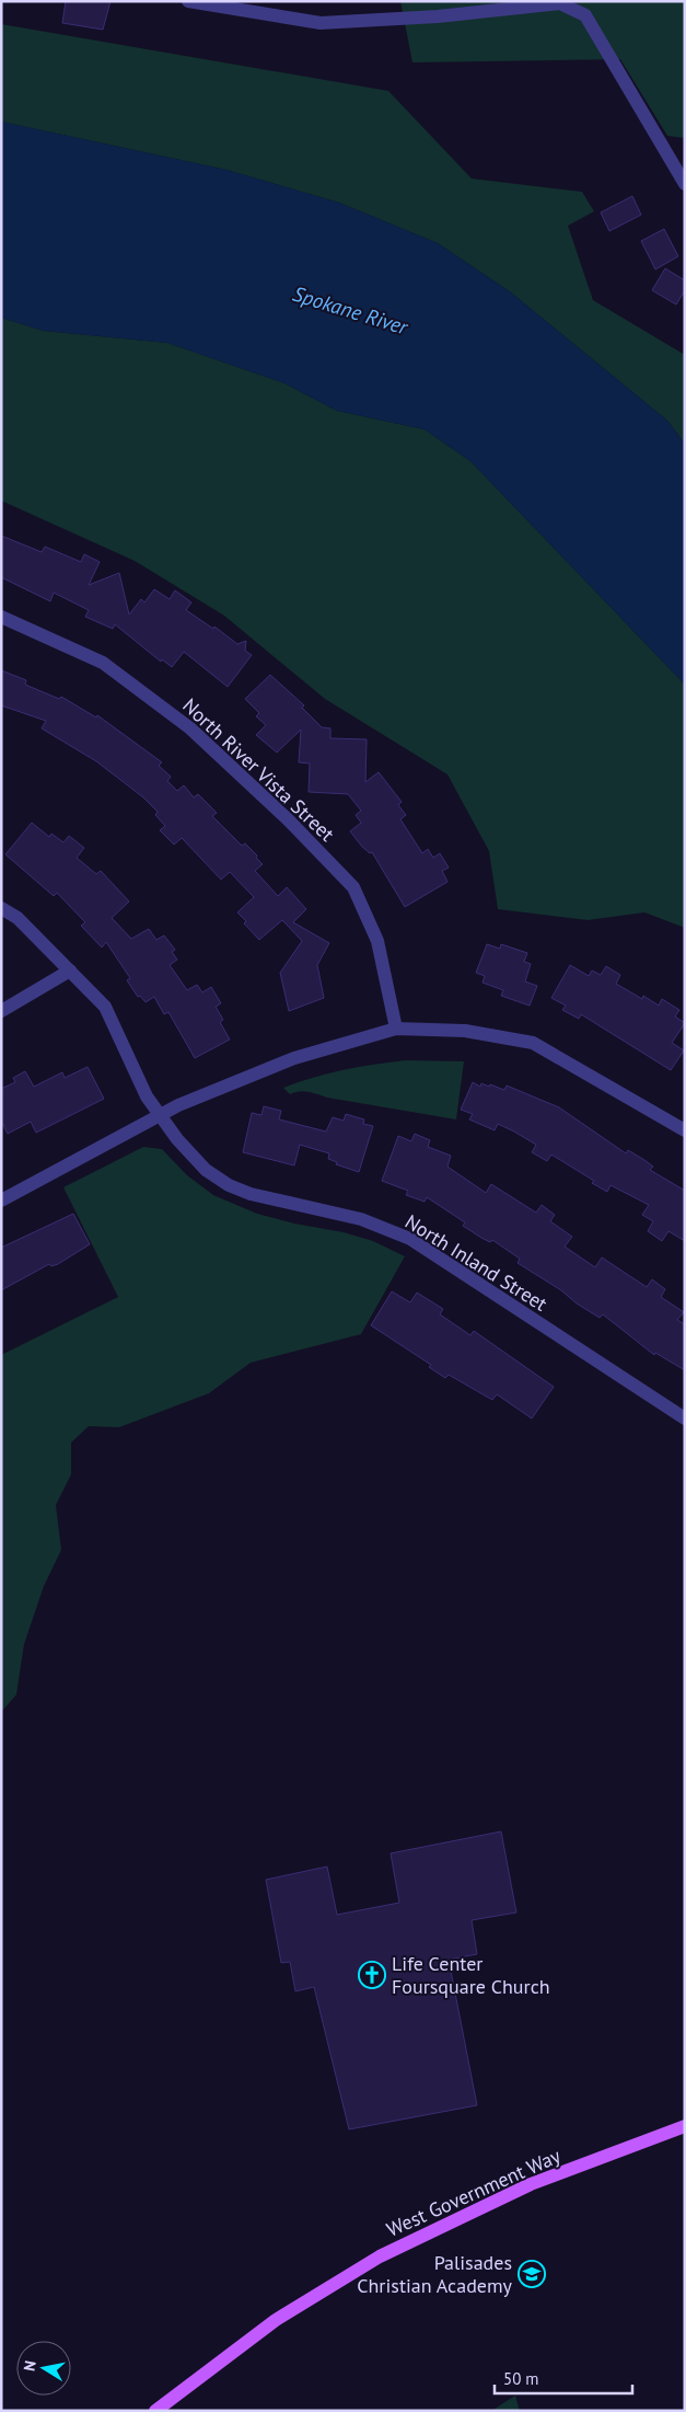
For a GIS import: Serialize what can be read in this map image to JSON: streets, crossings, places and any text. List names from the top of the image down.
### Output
{
  "streets": {
    "main road": ["West Government Way"],
    "street": ["North River Vista Street", "North Inland Street"]
  },
  "water": ["Spokane River"],
  "places": {
    "church": ["Life Center Foursquare Church"],
    "school or university": ["Palisades Christian Academy"]
  },
  "scale_bar": "50 m",
  "north": "left"
}
